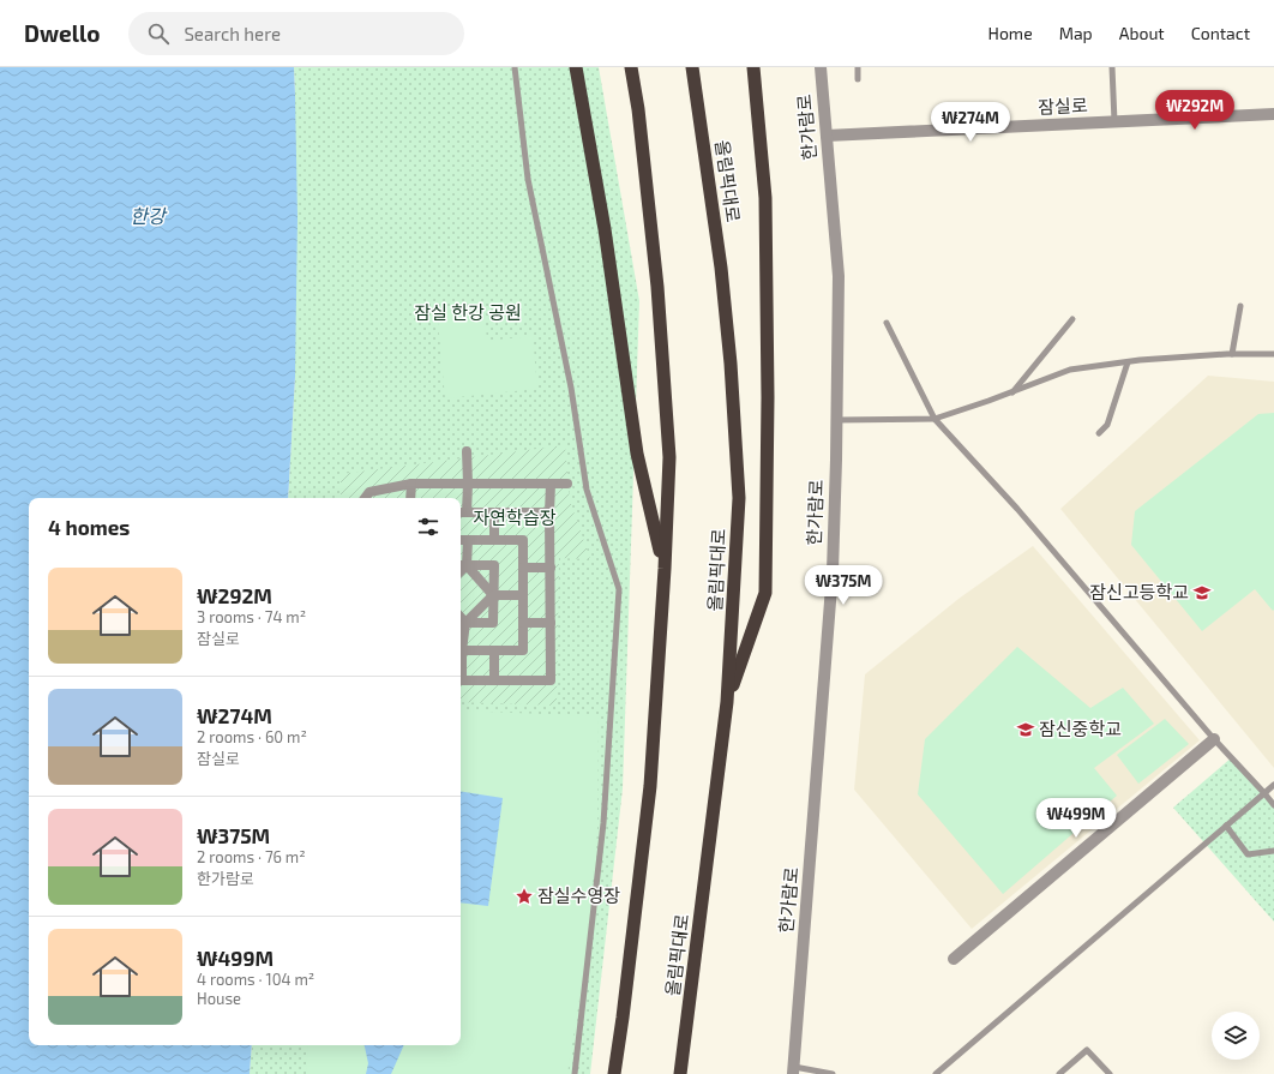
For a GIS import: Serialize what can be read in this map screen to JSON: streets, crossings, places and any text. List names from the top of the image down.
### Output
{
  "streets": {
    "highway": ["올림픽대로"],
    "street": ["잠실로", "한가람로"]
  },
  "crossings": [
    ["잠실로", "한가람로"]
  ],
  "water": ["한강"],
  "parks": ["잠실 한강 공원", "자연학습장"],
  "places": {
    "school or university": ["잠신고등학교", "잠신중학교"],
    "place": ["잠실수영장"]
  },
  "page": {
    "header": "Dwello",
    "search": "Search here",
    "nav": [
      "Home",
      "Map",
      "About",
      "Contact"
    ],
    "price": [
      "₩292M",
      "₩274M",
      "₩375M",
      "₩499M"
    ],
    "heading": "4 homes",
    "list": [
      {
        "name": "₩292M",
        "note": "3 rooms · 74 m² · 잠실로"
      },
      {
        "name": "₩274M",
        "note": "2 rooms · 60 m² · 잠실로"
      },
      {
        "name": "₩375M",
        "note": "2 rooms · 76 m² · 한가람로"
      },
      {
        "name": "₩499M",
        "note": "4 rooms · 104 m² · House"
      }
    ]
  }
}
